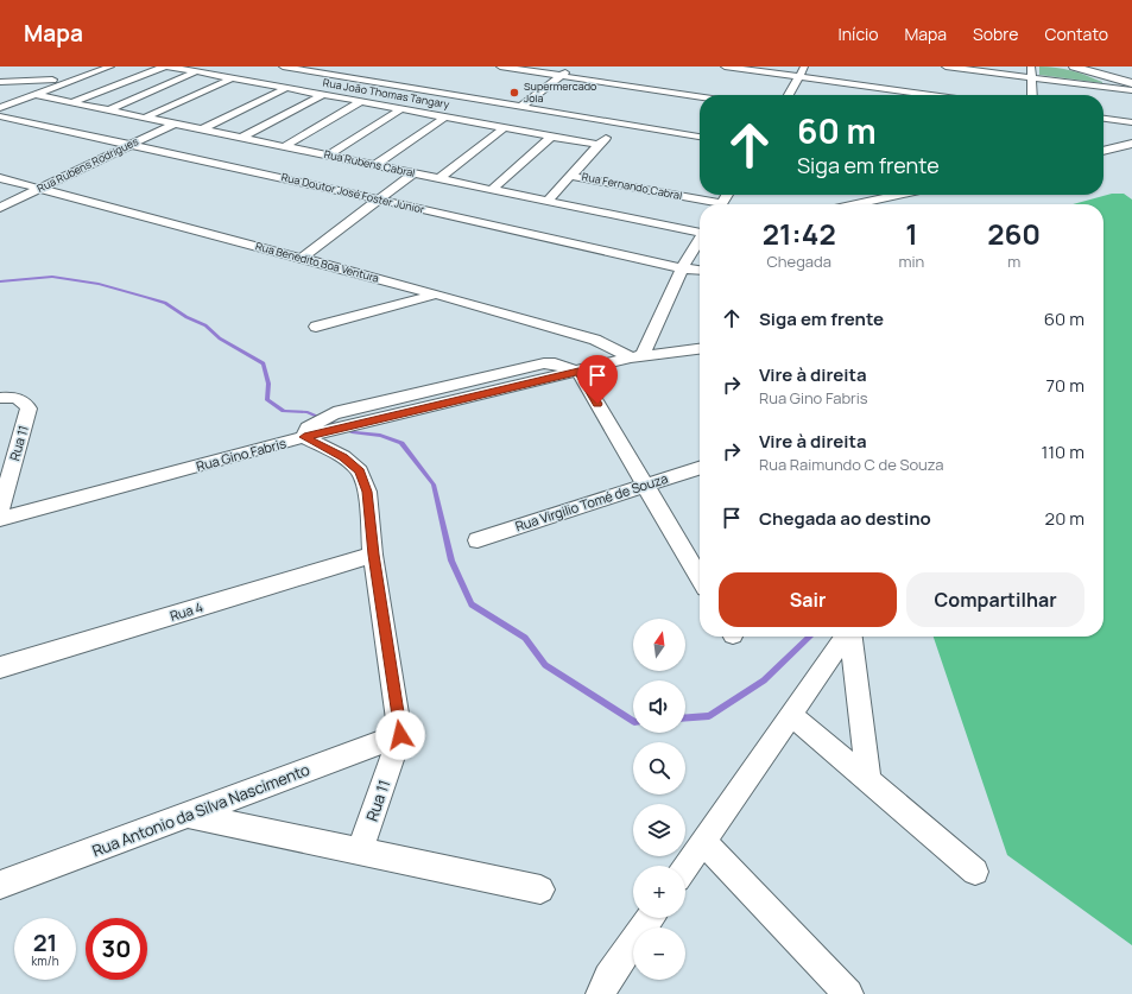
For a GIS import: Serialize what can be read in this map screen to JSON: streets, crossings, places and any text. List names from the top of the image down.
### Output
{
  "streets": {
    "street": [
      "Rua João Thomas Tangary",
      "Rua Rubens Cabral",
      "Rua Rubens Rodrigues",
      "Rua Fernando Cabral",
      "Rua Doutor José Foster Júnior",
      "Rua Benedito Boa Ventura",
      "Rua 11",
      "Rua Gino Fabris",
      "Rua Virgilio Tomé de Souza",
      "Rua 4",
      "Rua Antonio da Silva Nascimento"
    ]
  },
  "crossings": [
    ["Rua Rubens Cabral", "Rua Rubens Rodrigues"],
    ["Rua Rubens Rodrigues", "Rua Doutor José Foster Júnior"],
    ["Rua Rubens Rodrigues", "Rua Benedito Boa Ventura"],
    ["Rua Benedito Boa Ventura", "Rua Gino Fabris"],
    ["Rua 11", "Rua Gino Fabris"],
    ["Rua 11", "Rua 4"],
    ["Rua 11", "Rua Antonio da Silva Nascimento"]
  ],
  "places": ["Supermercado Joia"],
  "north": "top",
  "page": {
    "header": "Mapa",
    "nav": [
      "Início",
      "Mapa",
      "Sobre",
      "Contato"
    ],
    "turn": ["60 m", "Siga em frente"],
    "eta": [
      "21:42",
      "Chegada",
      "1",
      "min",
      "260",
      "m"
    ],
    "list": [
      {
        "name": "Siga em frente",
        "value": "60 m"
      },
      {
        "name": "Vire à direita",
        "note": "Rua Gino Fabris",
        "value": "70 m"
      },
      {
        "name": "Vire à direita",
        "note": "Rua Raimundo C de Souza",
        "value": "110 m"
      },
      {
        "name": "Chegada ao destino",
        "value": "20 m"
      }
    ],
    "buttons": ["Sair", "Compartilhar"],
    "map_buttons": ["+", "−"],
    "speed": "21 km/h",
    "limit": "30"
  }
}
